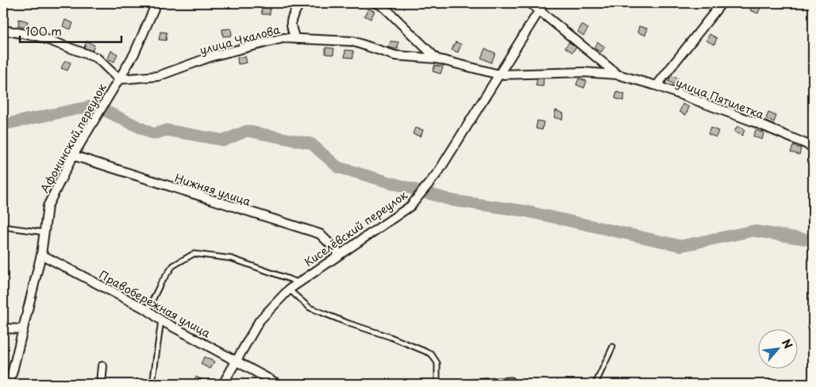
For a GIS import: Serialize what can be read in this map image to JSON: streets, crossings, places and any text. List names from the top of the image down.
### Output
{
  "streets": {
    "street": [
      "улица Чкалова",
      "улица Пятилетка",
      "Афонинский переулок",
      "Нижняя улица",
      "Киселёвский переулок",
      "Правобережная улица"
    ]
  },
  "crossings": [
    ["улица Чкалова", "улица Пятилетка"],
    ["улица Чкалова", "Афонинский переулок"],
    ["улица Пятилетка", "Киселёвский переулок"],
    ["Афонинский переулок", "Нижняя улица"],
    ["Афонинский переулок", "Правобережная улица"],
    ["Нижняя улица", "Киселёвский переулок"],
    ["Киселёвский переулок", "Правобережная улица"]
  ],
  "scale_bar": "100 m",
  "north": "top right"
}
